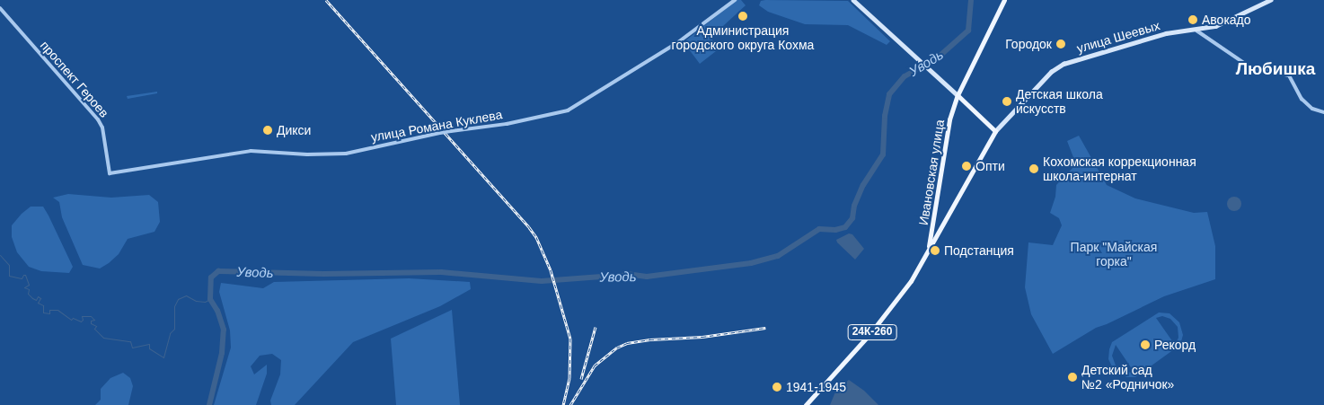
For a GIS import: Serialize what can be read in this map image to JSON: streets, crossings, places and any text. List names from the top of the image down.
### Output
{
  "streets": {
    "main road": ["улица Шеевых", "Ивановская улица", "24К-260"],
    "street": ["проспект Героев", "улица Романа Куклева"]
  },
  "crossings": [
    ["улица Шеевых", "Ивановская улица"],
    ["проспект Героев", "улица Романа Куклева"]
  ],
  "districts": ["Любишка"],
  "water": ["Уводь"],
  "parks": ["Парк \"Майская горка\""],
  "places": [
    "Администрация городского округа Кохма",
    "Авокадо",
    "Городок",
    "Детская школа искусств",
    "Дикси",
    "Опти",
    "Кохомская коррекционная школа-интернат",
    "Подстанция",
    "Рекорд",
    "Детский сад №2 «Родничок»",
    "1941-1945"
  ]
}
